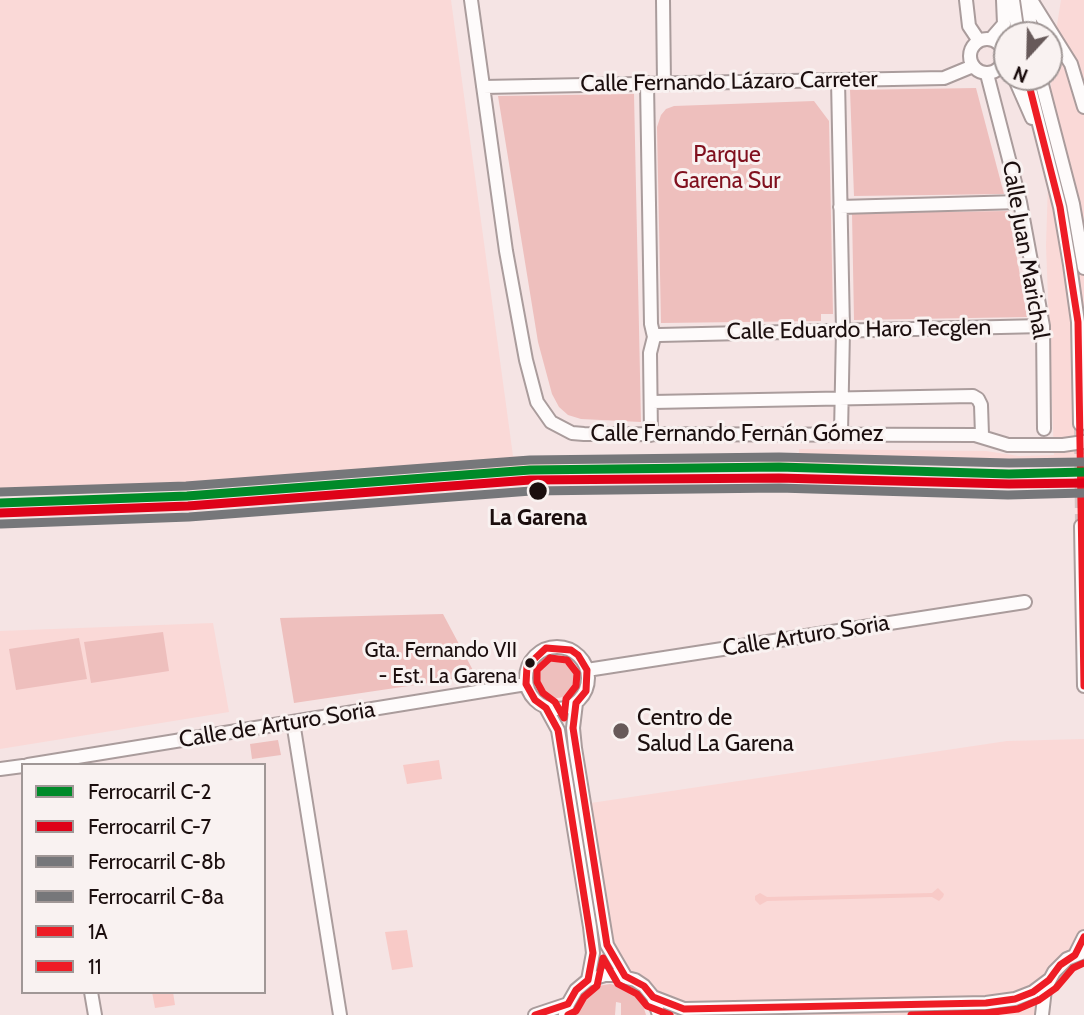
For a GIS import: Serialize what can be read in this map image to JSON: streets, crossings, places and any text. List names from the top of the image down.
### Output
{
  "streets": {
    "street": [
      "Calle Fernando Lázaro Carreter",
      "Calle Juan Marichal",
      "Calle Eduardo Haro Tecglen",
      "Calle Fernando Fernán Gómez",
      "Calle Arturo Soria",
      "Calle de Arturo Soria"
    ]
  },
  "crossings": [
    ["Calle Fernando Lázaro Carreter", "Calle Fernando Fernán Gómez"],
    ["Calle Juan Marichal", "Calle Eduardo Haro Tecglen"],
    ["Calle Arturo Soria", "Calle de Arturo Soria"]
  ],
  "parks": ["Parque Garena Sur"],
  "places": ["La Garena", "Gta. Fernando VII - Est. La Garena", "Centro de Salud La Garena"],
  "lines": [
    "transit line 1A",
    "rail line C-8b",
    "rail line C-2",
    "rail line C-7",
    "rail line C-8a",
    "transit line 11"
  ],
  "legend": [
    "Ferrocarril C-2",
    "Ferrocarril C-7",
    "Ferrocarril C-8b",
    "Ferrocarril C-8a",
    "1A",
    "11"
  ],
  "north": "bottom"
}
